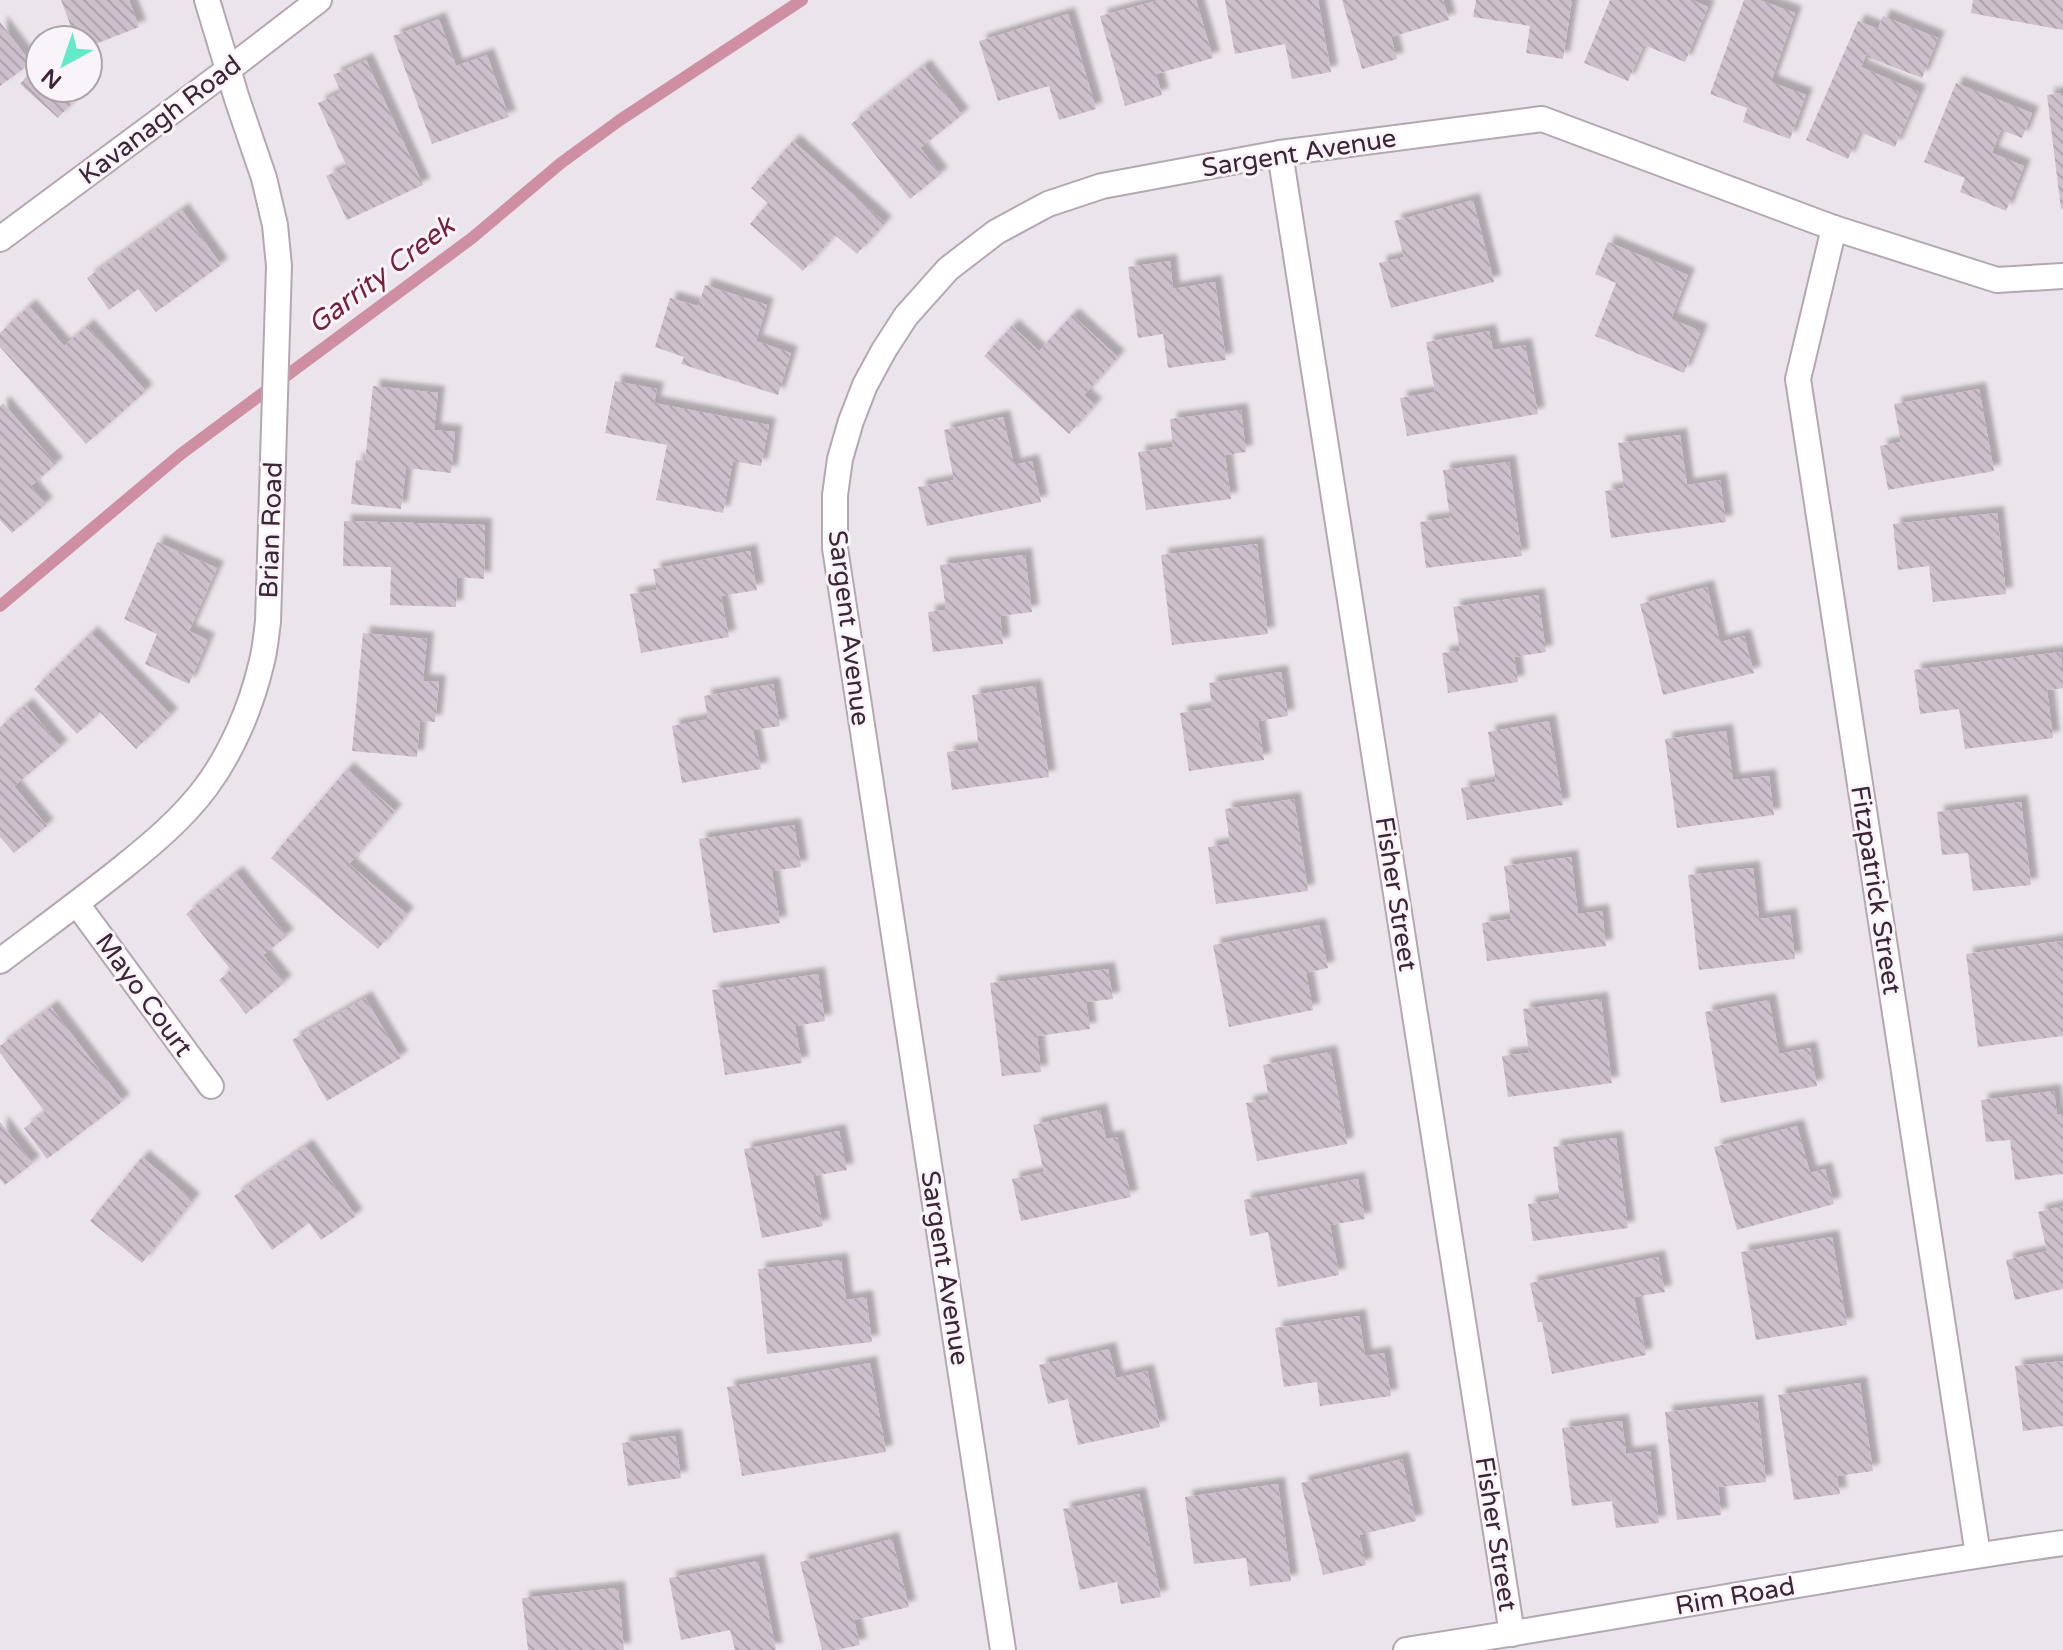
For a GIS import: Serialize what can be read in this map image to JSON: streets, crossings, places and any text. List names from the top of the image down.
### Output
{
  "streets": {
    "street": [
      "Kavanagh Road",
      "Sargent Avenue",
      "Brian Road",
      "Fitzpatrick Street",
      "Fisher Street",
      "Mayo Court",
      "Rim Road"
    ]
  },
  "crossings": [
    ["Kavanagh Road", "Brian Road"],
    ["Sargent Avenue", "Fitzpatrick Street"],
    ["Sargent Avenue", "Fisher Street"],
    ["Brian Road", "Mayo Court"],
    ["Fitzpatrick Street", "Rim Road"],
    ["Fisher Street", "Rim Road"]
  ],
  "water": ["Garrity Creek"],
  "north": "bottom left"
}
